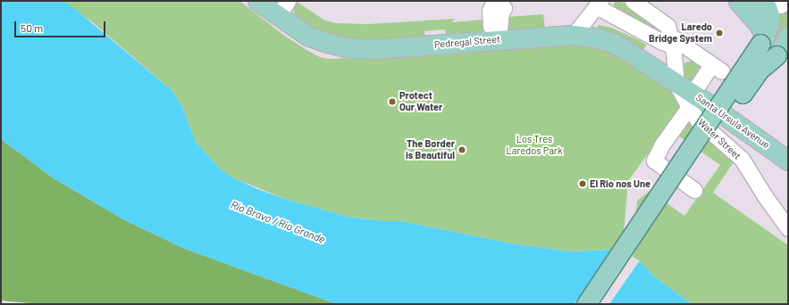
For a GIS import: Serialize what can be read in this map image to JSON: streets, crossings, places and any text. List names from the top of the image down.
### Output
{
  "streets": {
    "main road": ["Pedregal Street", "Santa Ursula Avenue"],
    "street": ["Water Street"]
  },
  "crossings": [
    ["Pedregal Street", "Santa Ursula Avenue"],
    ["Pedregal Street", "Water Street"],
    ["Santa Ursula Avenue", "Water Street"]
  ],
  "water": ["Río Bravo / Rio Grande"],
  "parks": ["Los Tres Laredos Park"],
  "places": [
    "Laredo Bridge System",
    "Protect Our Water",
    "The Border is Beautiful",
    "El Rio nos Une"
  ],
  "scale_bar": "50 m"
}
